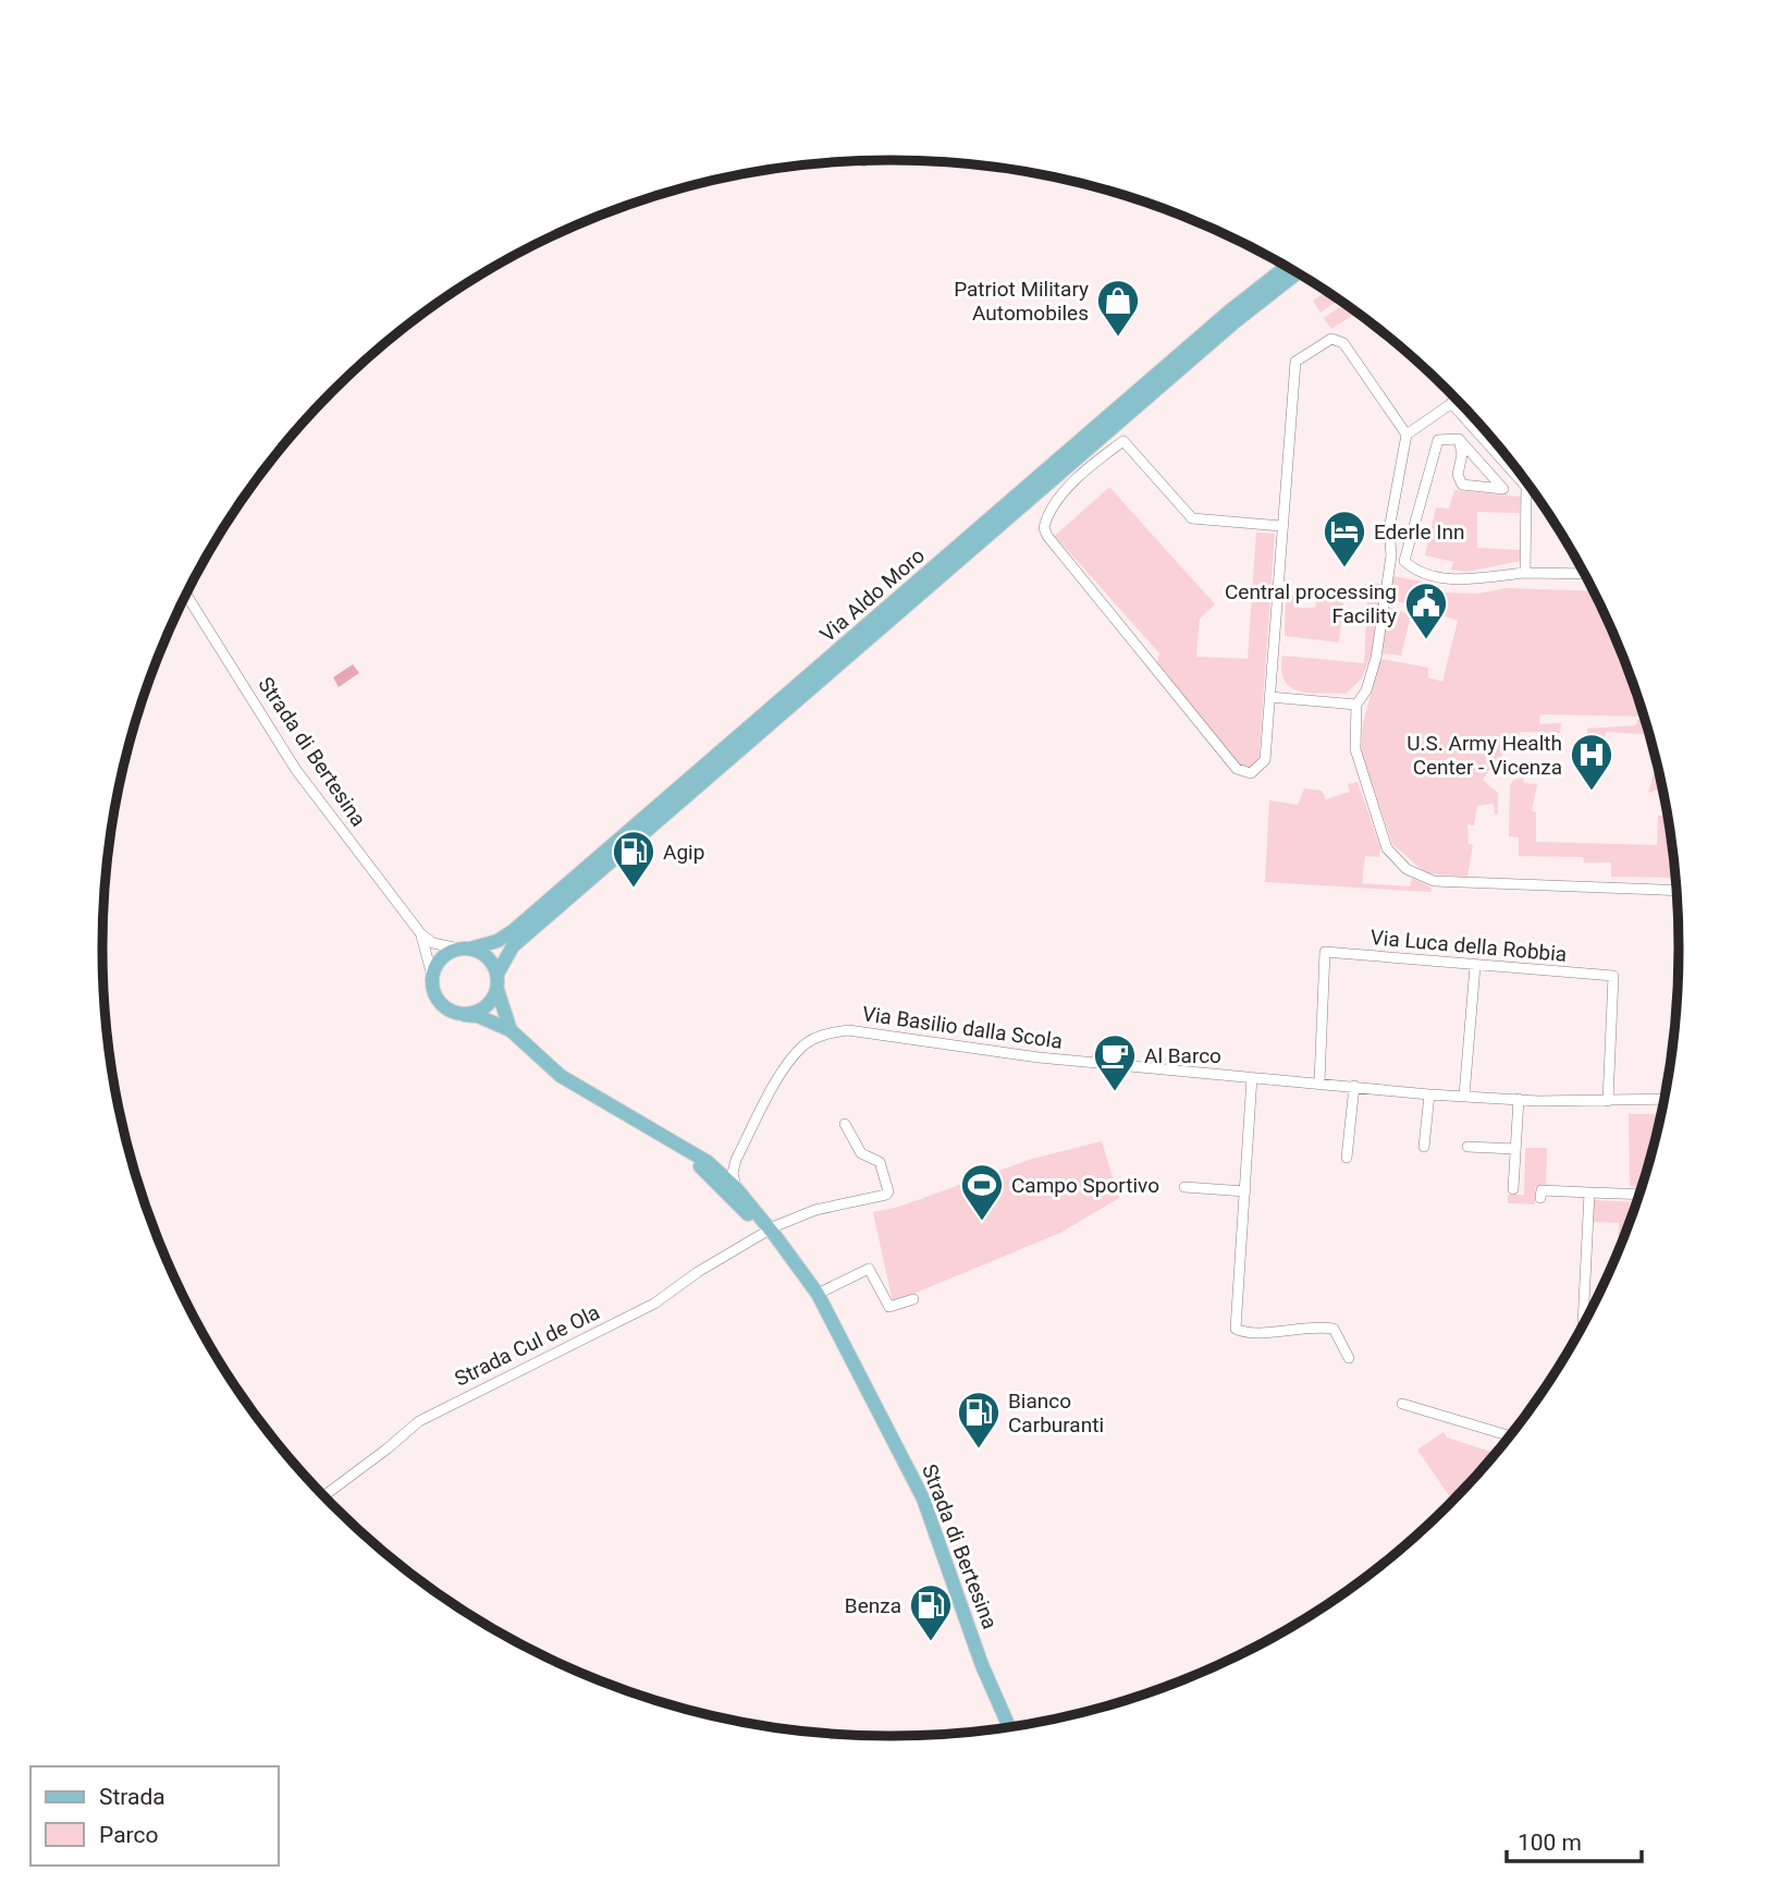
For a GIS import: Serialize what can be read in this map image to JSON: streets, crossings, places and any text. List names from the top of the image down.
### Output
{
  "streets": {
    "main road": ["Via Aldo Moro", "Strada di Bertesina"],
    "street": ["Via Luca della Robbia", "Via Basilio dalla Scola", "Strada Cul de Ola"]
  },
  "crossings": [
    ["Via Aldo Moro", "Strada di Bertesina"],
    ["Strada di Bertesina", "Via Basilio dalla Scola"],
    ["Strada di Bertesina", "Strada Cul de Ola"],
    ["Via Luca della Robbia", "Via Basilio dalla Scola"]
  ],
  "places": {
    "shop": ["Patriot Military Automobiles"],
    "hotel": ["Ederle Inn"],
    "public building": ["Central processing Facility"],
    "hospital": ["U.S. Army Health Center - Vicenza"],
    "fuel station": ["Agip", "Bianco Carburanti", "Benza"],
    "cafe": ["Al Barco"],
    "sports": ["Campo Sportivo"]
  },
  "legend": ["Strada", "Parco"],
  "scale_bar": "100 m"
}
